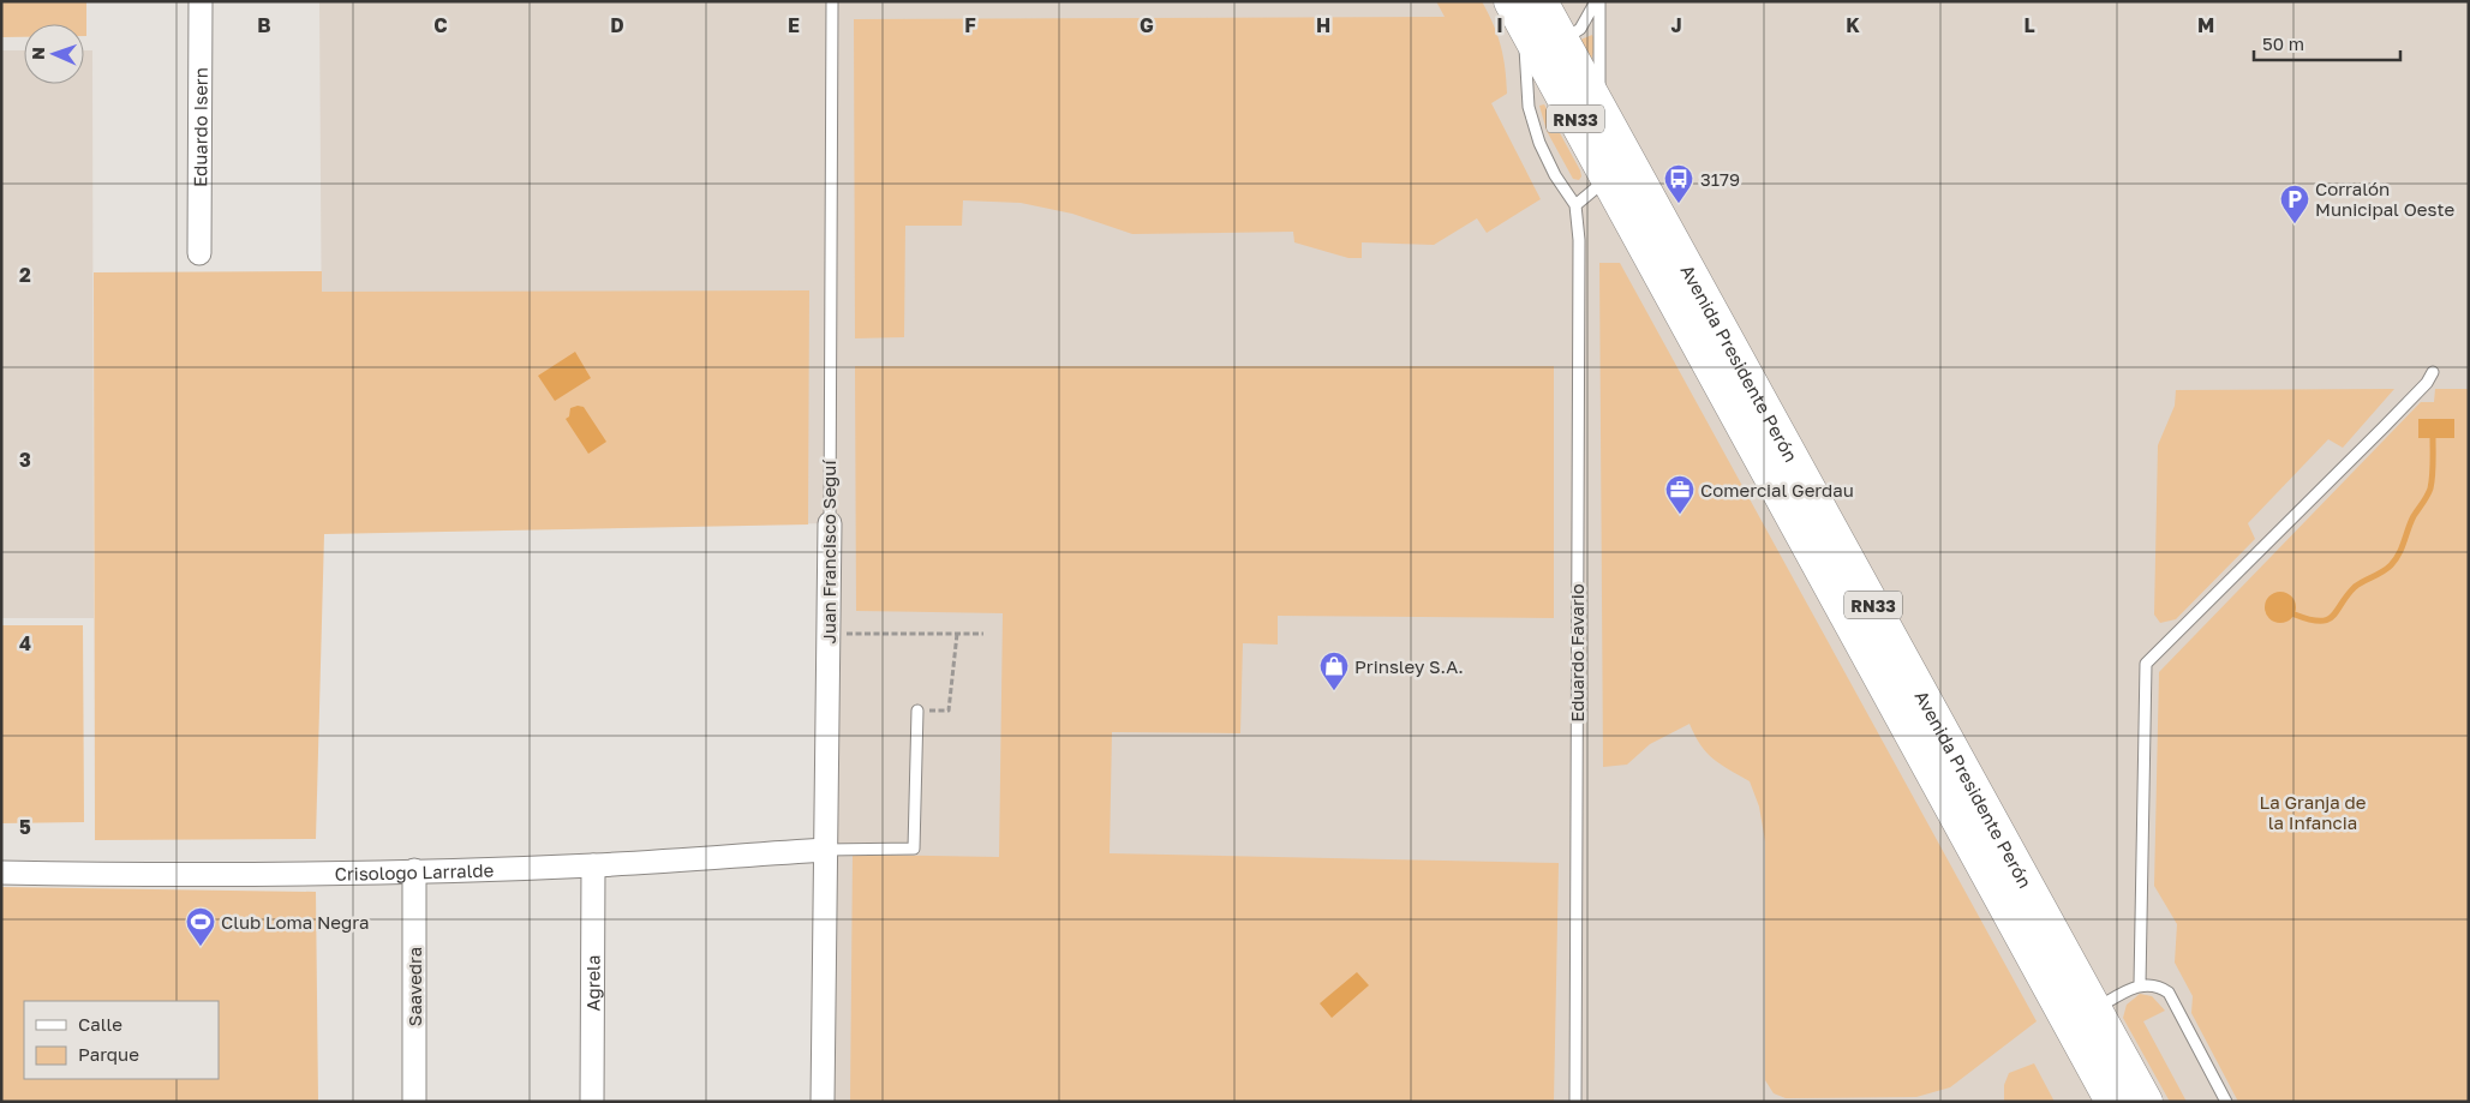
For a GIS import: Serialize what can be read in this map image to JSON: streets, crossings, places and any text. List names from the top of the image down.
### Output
{
  "streets": {
    "main road": ["RN33", "Avenida Presidente Perón"],
    "street": [
      "Eduardo Isern",
      "Juan Francisco Seguí",
      "Crisologo Larralde",
      "Agrela",
      "Saavedra"
    ],
    "lane": ["Eduardo Favario"]
  },
  "crossings": [
    ["Juan Francisco Seguí", "Crisologo Larralde"],
    ["Crisologo Larralde", "Agrela"],
    ["Crisologo Larralde", "Saavedra"]
  ],
  "parks": ["La Granja de la Infancia"],
  "places": {
    "bus stop": ["3179"],
    "parking": ["Corralón Municipal Oeste"],
    "office": ["Comercial Gerdau"],
    "shop": ["Prinsley S.A."],
    "sports": ["Club Loma Negra"]
  },
  "legend": ["Calle", "Parque"],
  "scale_bar": "50 m",
  "north": "left",
  "grid": {
    "columns": [
      "B",
      "C",
      "D",
      "E",
      "F",
      "G",
      "H",
      "I",
      "J",
      "K",
      "L",
      "M"
    ],
    "rows": [
      "2",
      "3",
      "4",
      "5"
    ]
  }
}
